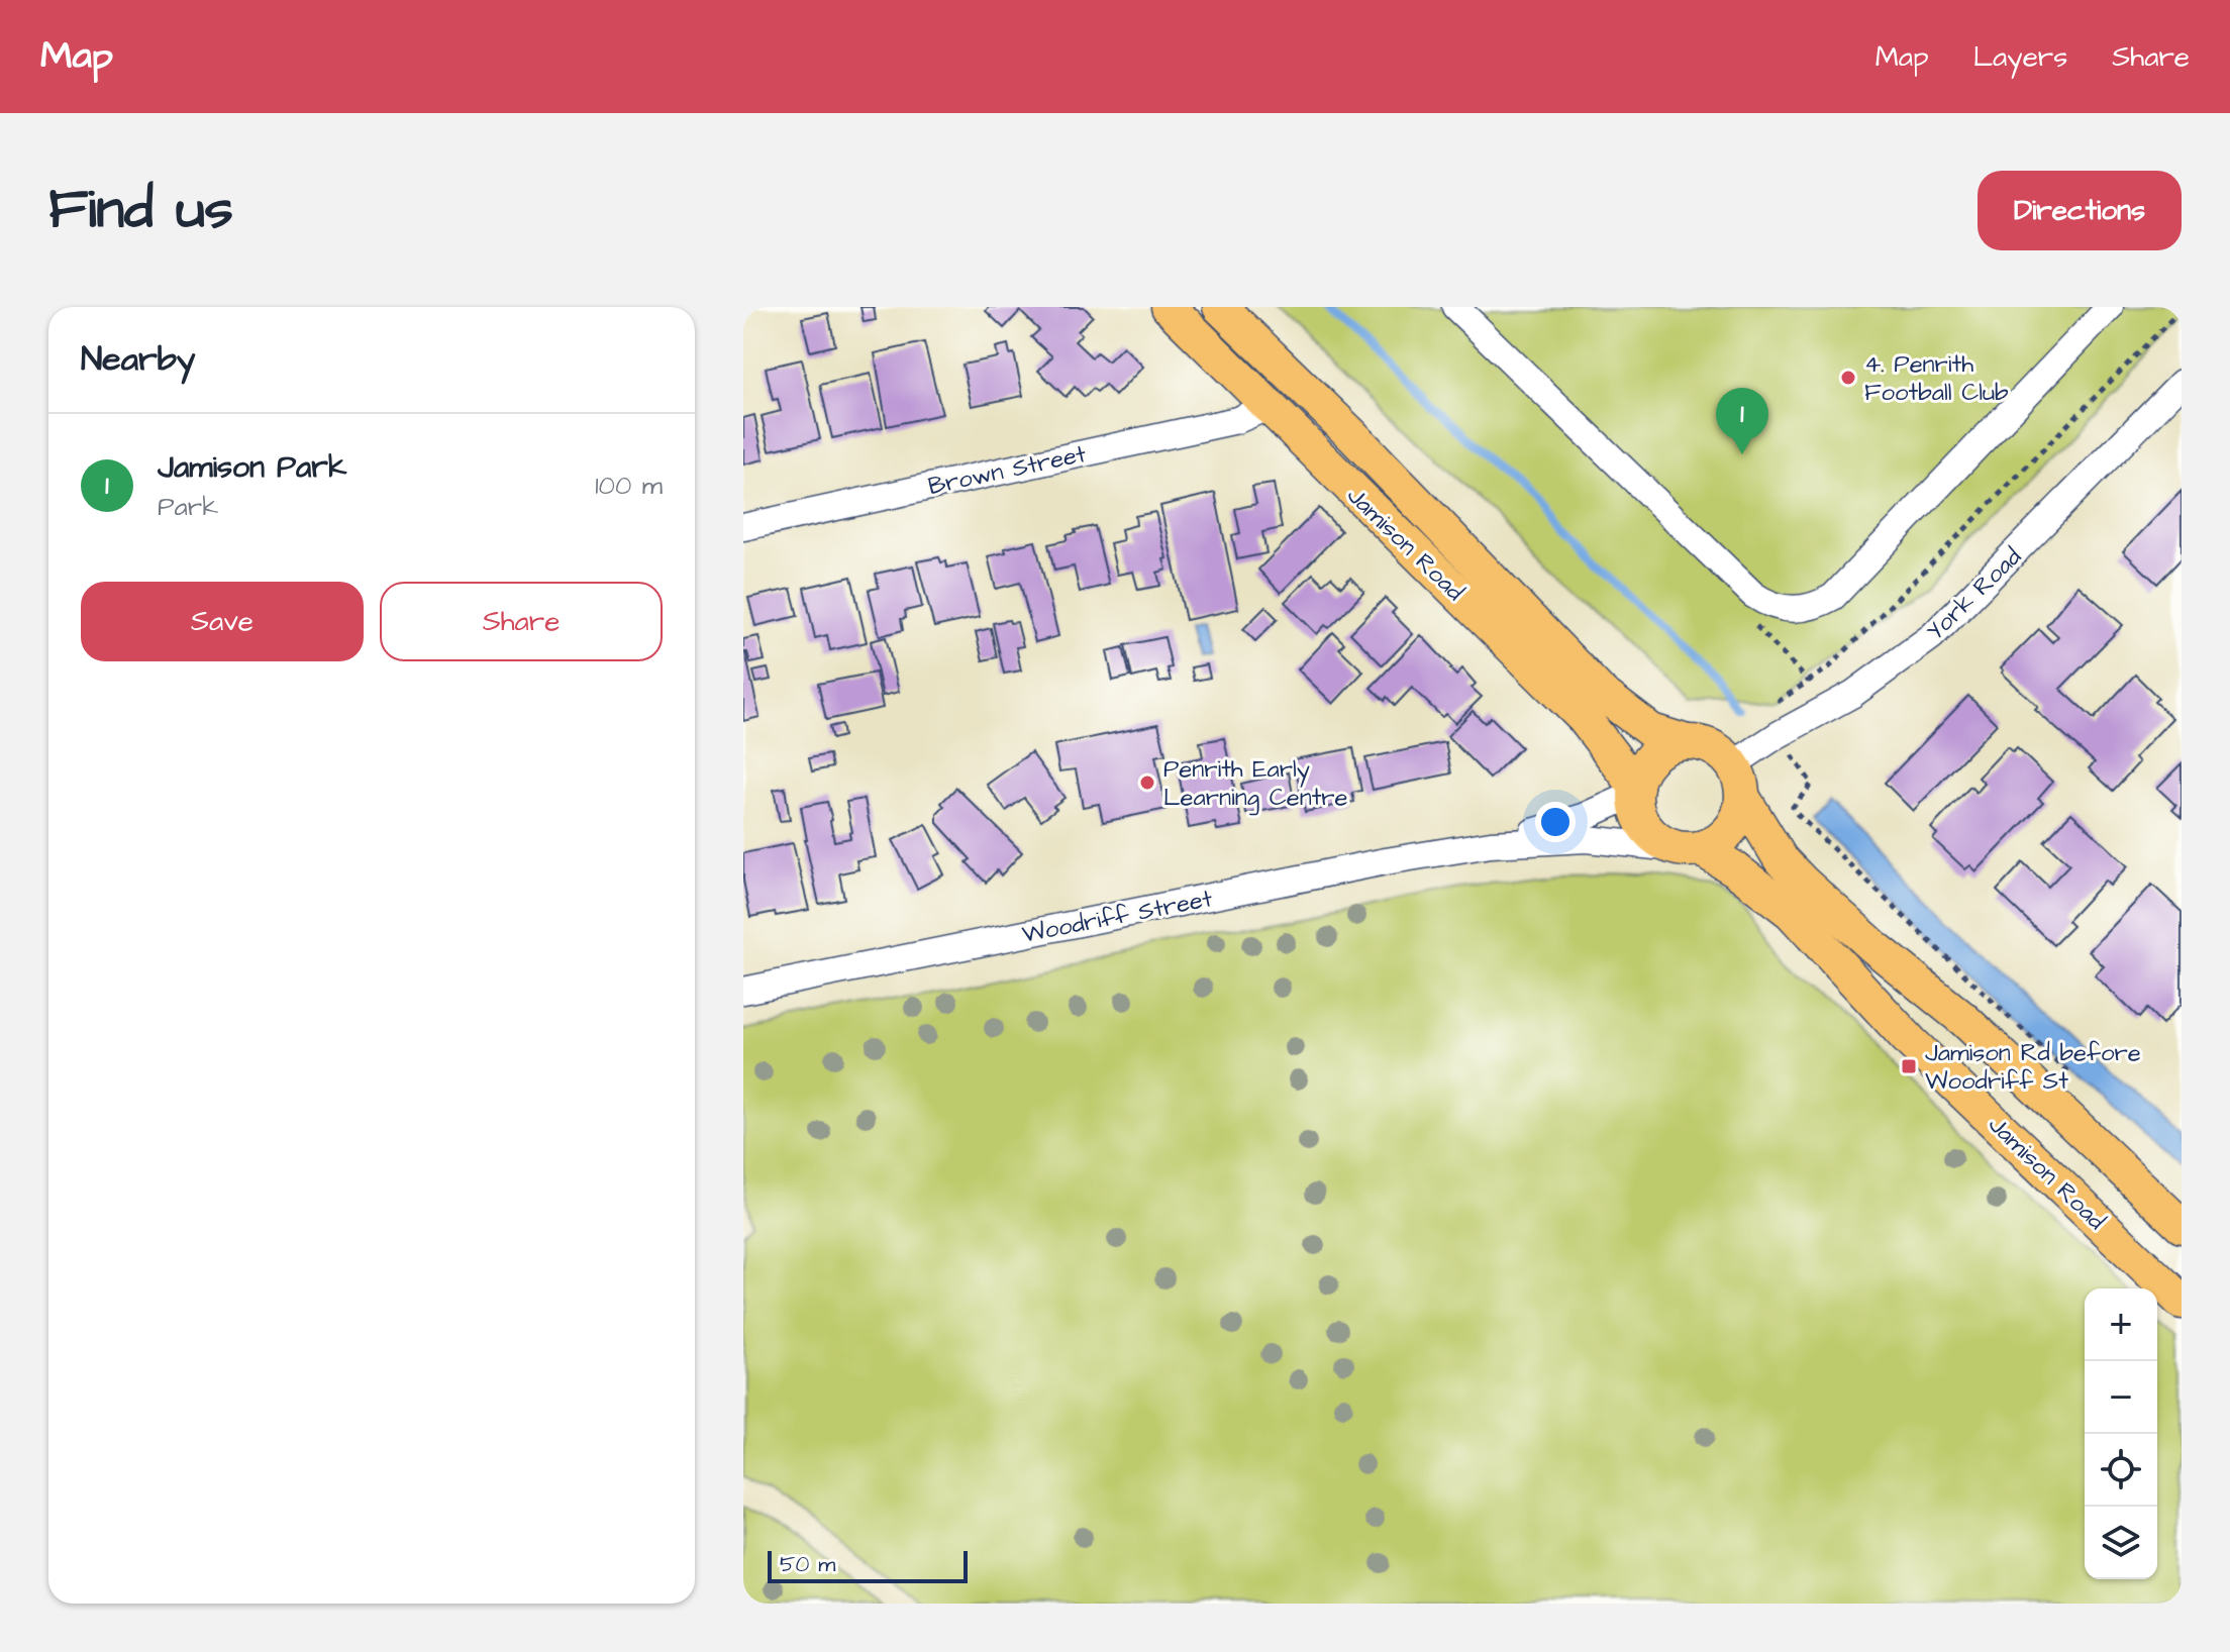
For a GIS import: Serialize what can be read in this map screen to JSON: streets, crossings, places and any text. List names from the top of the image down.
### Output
{
  "streets": {
    "main road": ["Jamison Road"],
    "street": ["Brown Street", "York Road", "Woodriff Street"]
  },
  "crossings": [
    ["Brown Street", "Jamison Road"],
    ["Jamison Road", "York Road"],
    ["Jamison Road", "Woodriff Street"],
    ["York Road", "Woodriff Street"]
  ],
  "places": {
    "other": ["4. Penrith Football Club", "Penrith Early Learning Centre"],
    "transit": ["Jamison Rd before Woodriff St"]
  },
  "scale_bar": "50 m",
  "page": {
    "header": "Map",
    "nav": ["Map", "Layers", "Share"],
    "title": "Find us",
    "buttons": [
      "Directions",
      ["Save", "Share"]
    ],
    "heading": "Nearby",
    "pins": "1",
    "list": [
      {
        "mark": "1",
        "name": "Jamison Park",
        "note": "Park",
        "value": "100 m"
      }
    ],
    "map_buttons": ["+", "−"],
    "scale": "50 m"
  }
}
